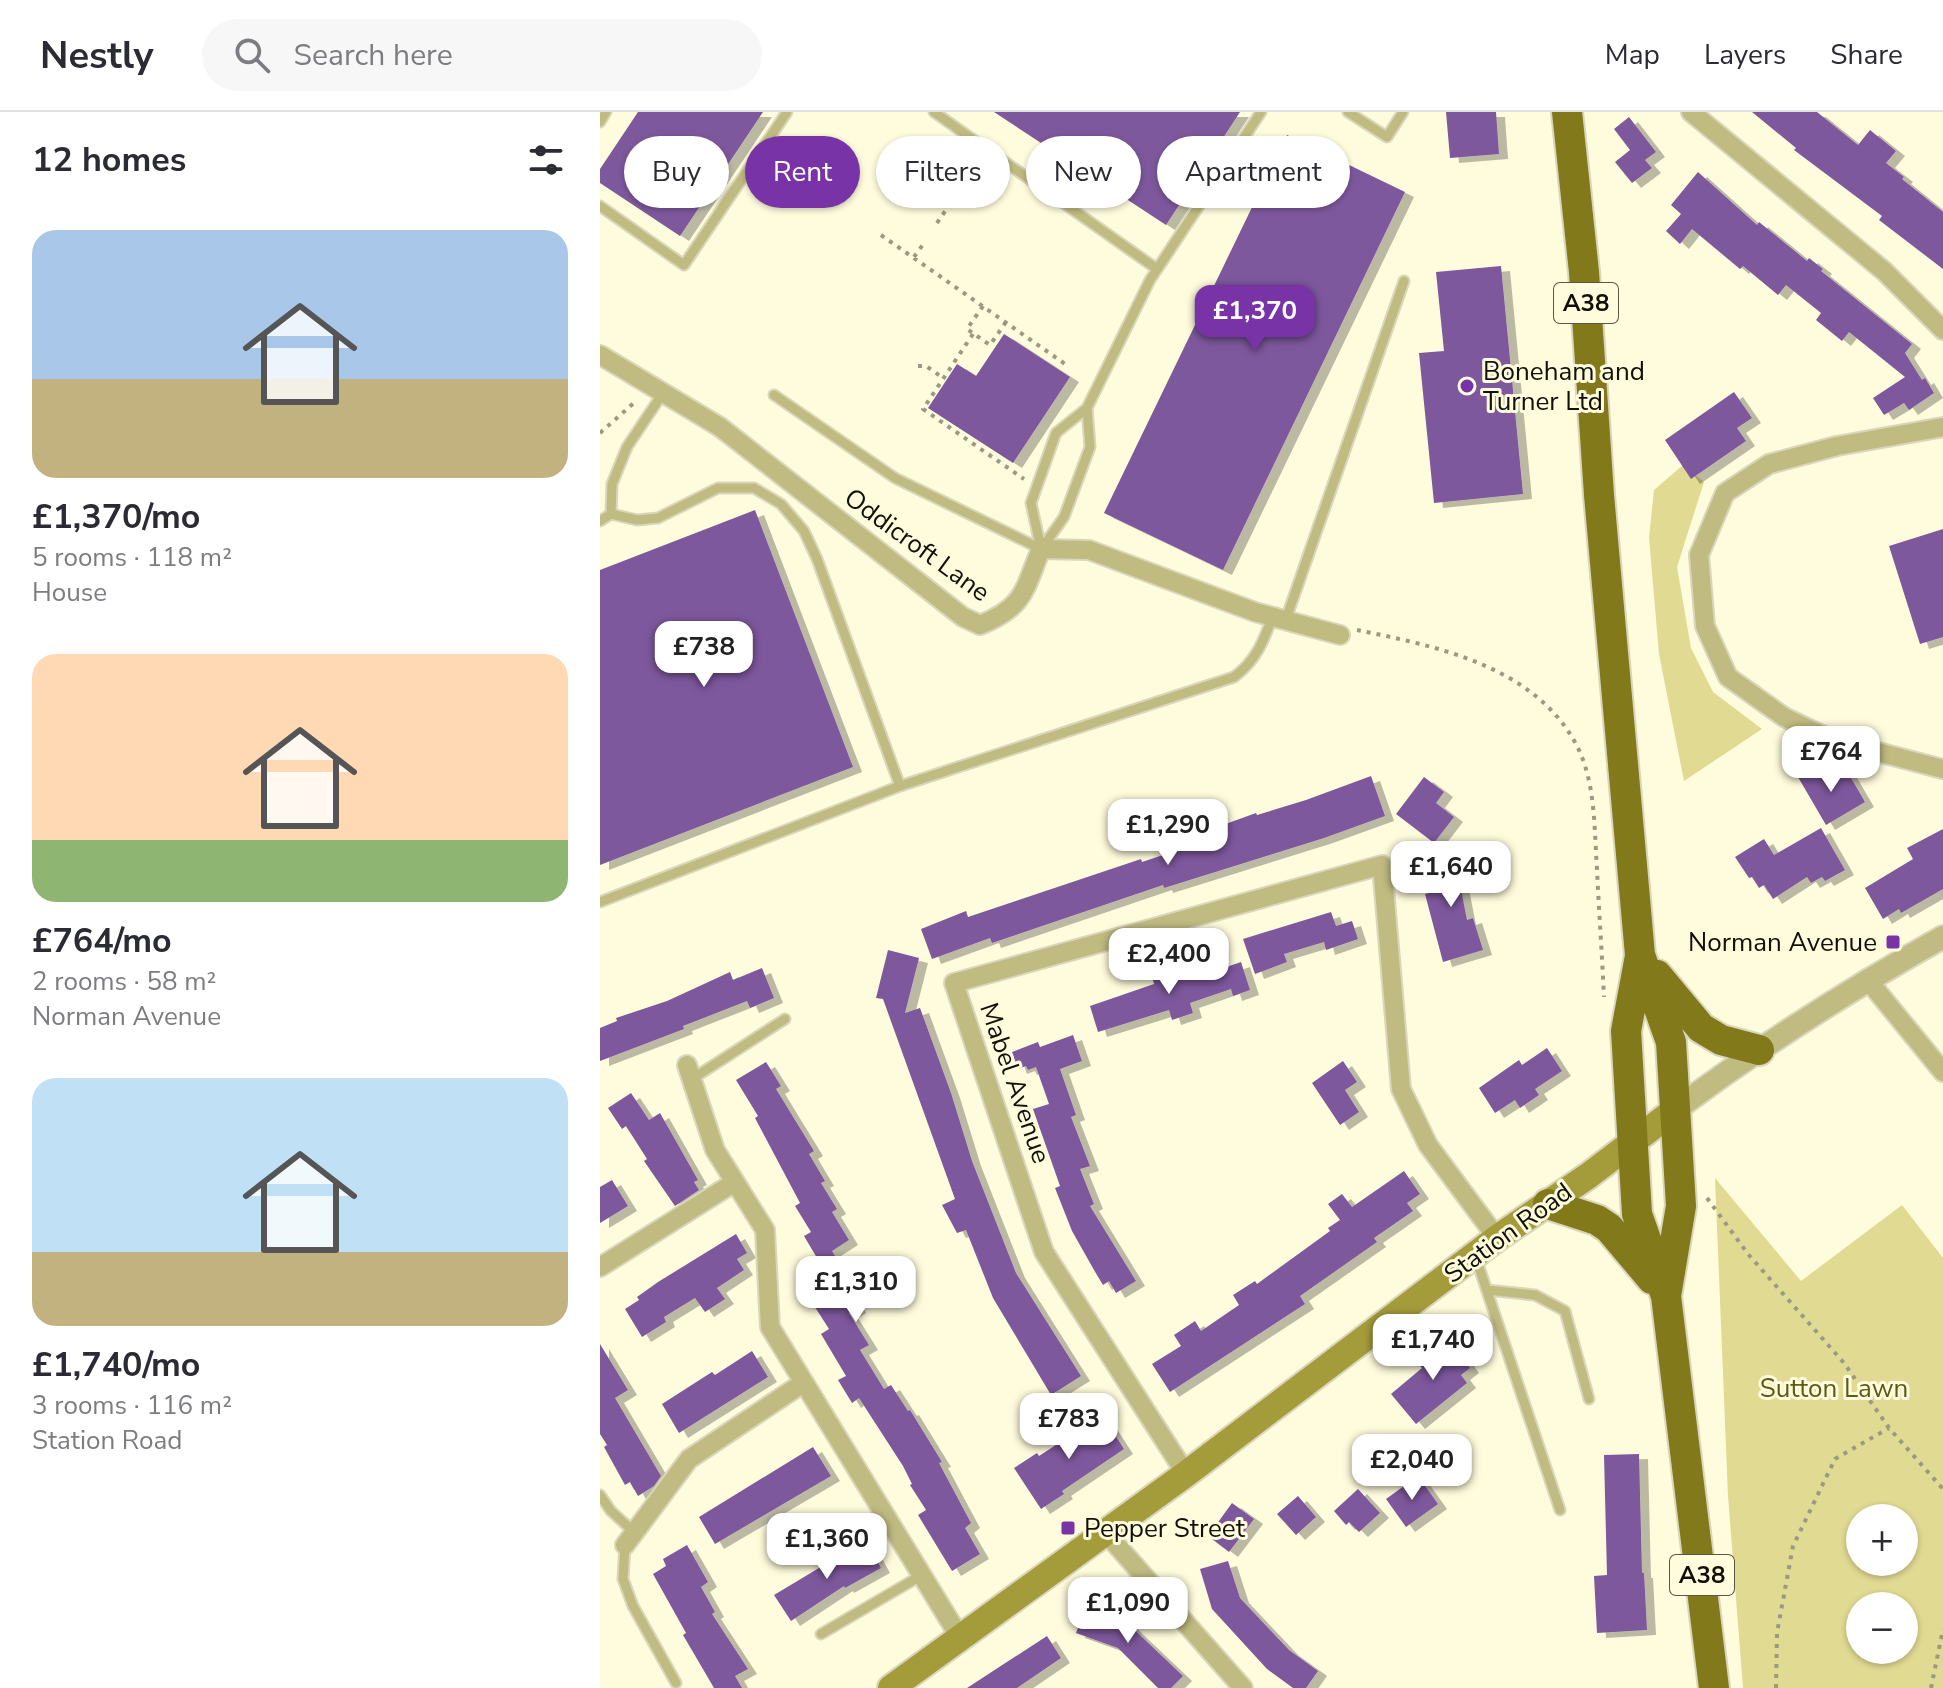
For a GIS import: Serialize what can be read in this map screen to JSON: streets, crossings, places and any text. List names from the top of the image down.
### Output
{
  "streets": {
    "highway": ["A38"],
    "main road": ["Station Road"],
    "street": ["Oddicroft Lane", "Mabel Avenue"]
  },
  "crossings": [
    ["A38", "Station Road"],
    ["Mabel Avenue", "Station Road"]
  ],
  "parks": ["Sutton Lawn"],
  "places": {
    "other": ["Boneham and Turner Ltd"],
    "transit": ["Norman Avenue", "Pepper Street"]
  },
  "page": {
    "header": "Nestly",
    "search": "Search here",
    "nav": ["Map", "Layers", "Share"],
    "heading": "12 homes",
    "chip": [
      "Buy",
      "Rent",
      "Filters",
      "New",
      "Apartment"
    ],
    "list": [
      {
        "name": "£1,370/mo",
        "note": "5 rooms · 118 m² · House"
      },
      {
        "name": "£764/mo",
        "note": "2 rooms · 58 m² · Norman Avenue"
      },
      {
        "name": "£1,740/mo",
        "note": "3 rooms · 116 m² · Station Road"
      }
    ],
    "price": [
      "£1,370",
      "£738",
      "£764",
      "£1,290",
      "£1,640",
      "£2,400",
      "£1,310",
      "£1,740",
      "£783",
      "£2,040",
      "£1,360",
      "£1,090"
    ],
    "map_buttons": ["+", "−"]
  }
}
